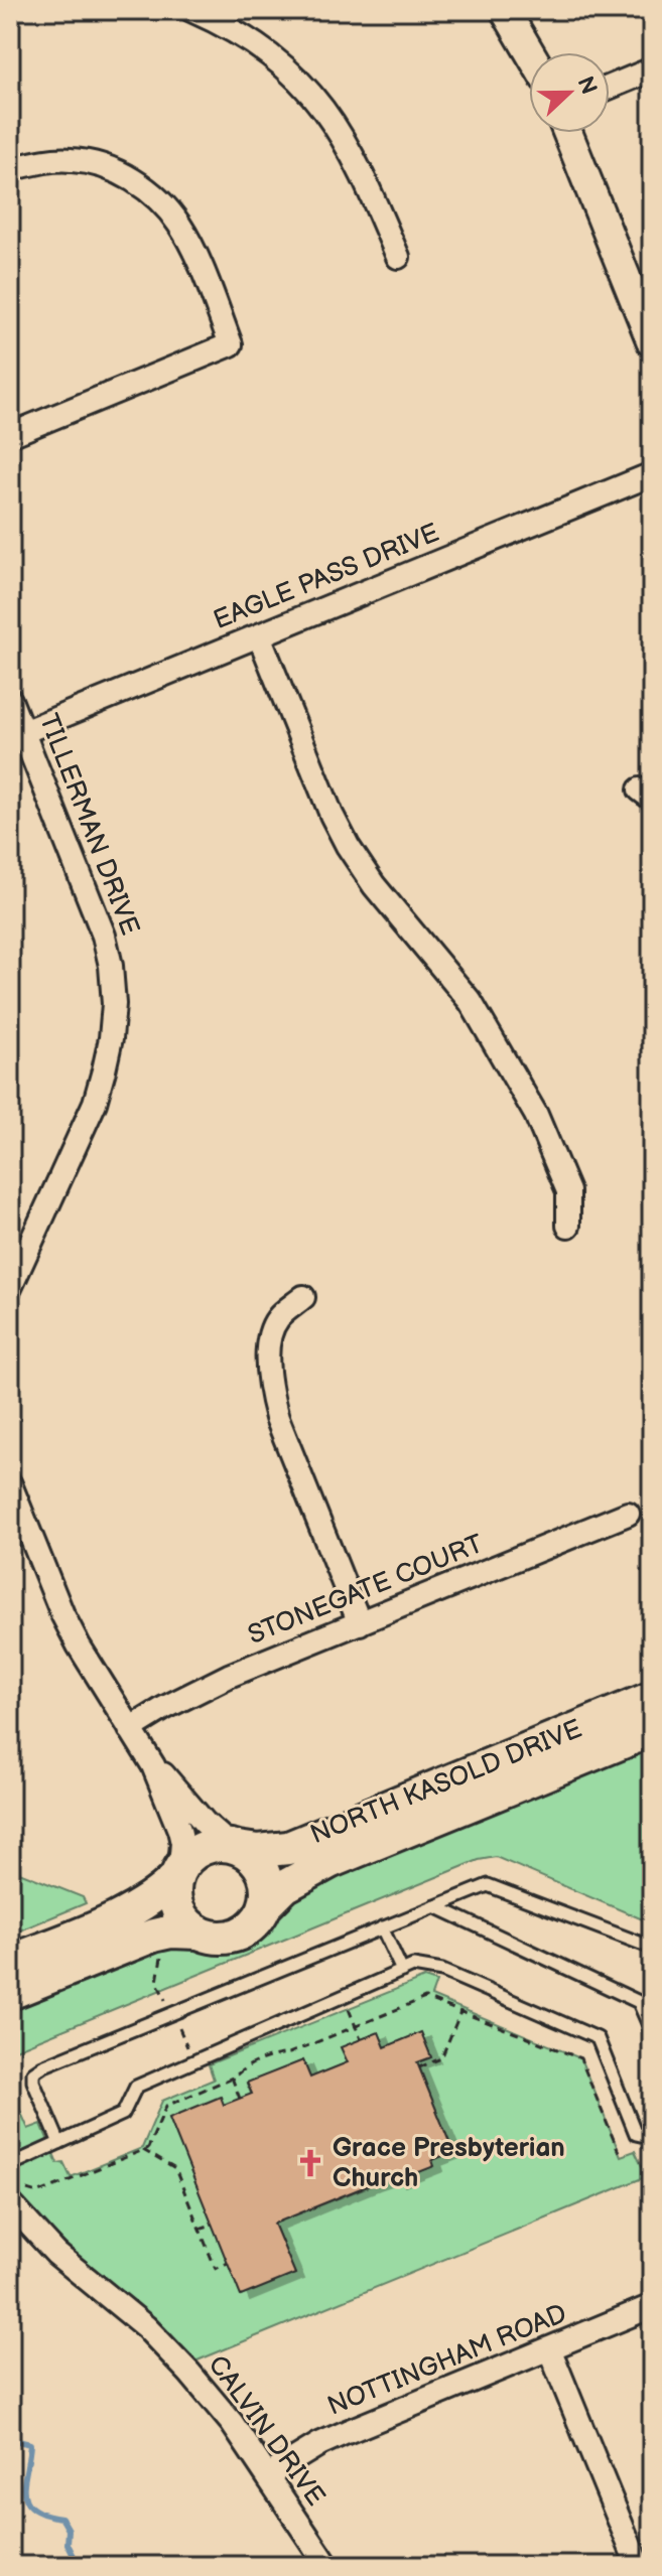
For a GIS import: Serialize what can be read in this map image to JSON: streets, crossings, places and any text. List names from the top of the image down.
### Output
{
  "streets": {
    "main road": ["NORTH KASOLD DRIVE"],
    "street": [
      "EAGLE PASS DRIVE",
      "TILLERMAN DRIVE",
      "STONEGATE COURT",
      "NOTTINGHAM ROAD",
      "CALVIN DRIVE"
    ]
  },
  "crossings": [
    ["EAGLE PASS DRIVE", "TILLERMAN DRIVE"],
    ["NOTTINGHAM ROAD", "CALVIN DRIVE"]
  ],
  "places": {
    "church": ["Grace Presbyterian Church"]
  },
  "north": "right"
}
